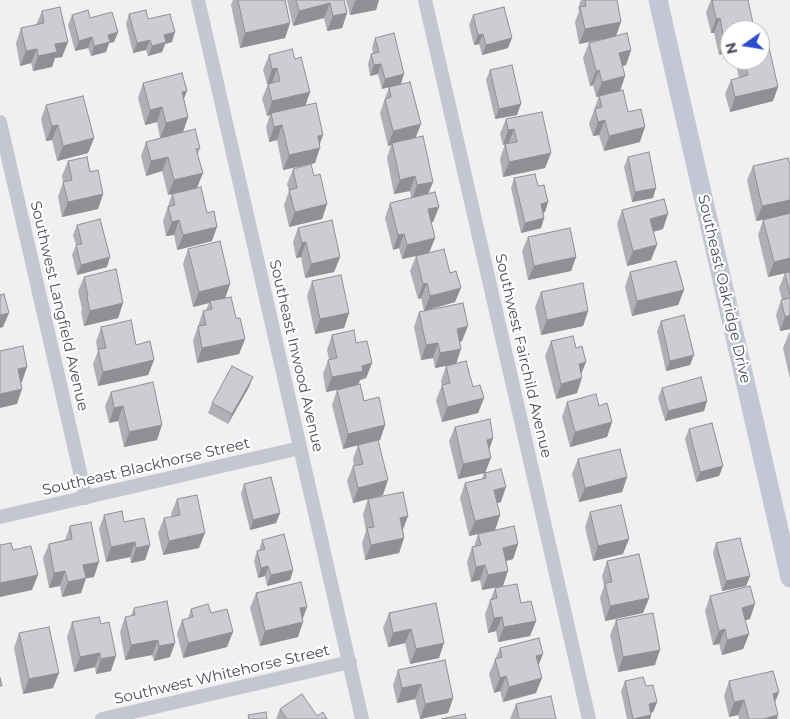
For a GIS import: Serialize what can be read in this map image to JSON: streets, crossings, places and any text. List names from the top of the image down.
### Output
{
  "streets": {
    "street": [
      "Southeast Oakridge Drive",
      "Southwest Langfield Avenue",
      "Southeast Inwood Avenue",
      "Southwest Fairchild Avenue",
      "Southeast Blackhorse Street",
      "Southwest Whitehorse Street"
    ]
  },
  "crossings": [
    ["Southwest Langfield Avenue", "Southeast Blackhorse Street"],
    ["Southeast Inwood Avenue", "Southeast Blackhorse Street"],
    ["Southeast Inwood Avenue", "Southwest Whitehorse Street"]
  ],
  "north": "left"
}
